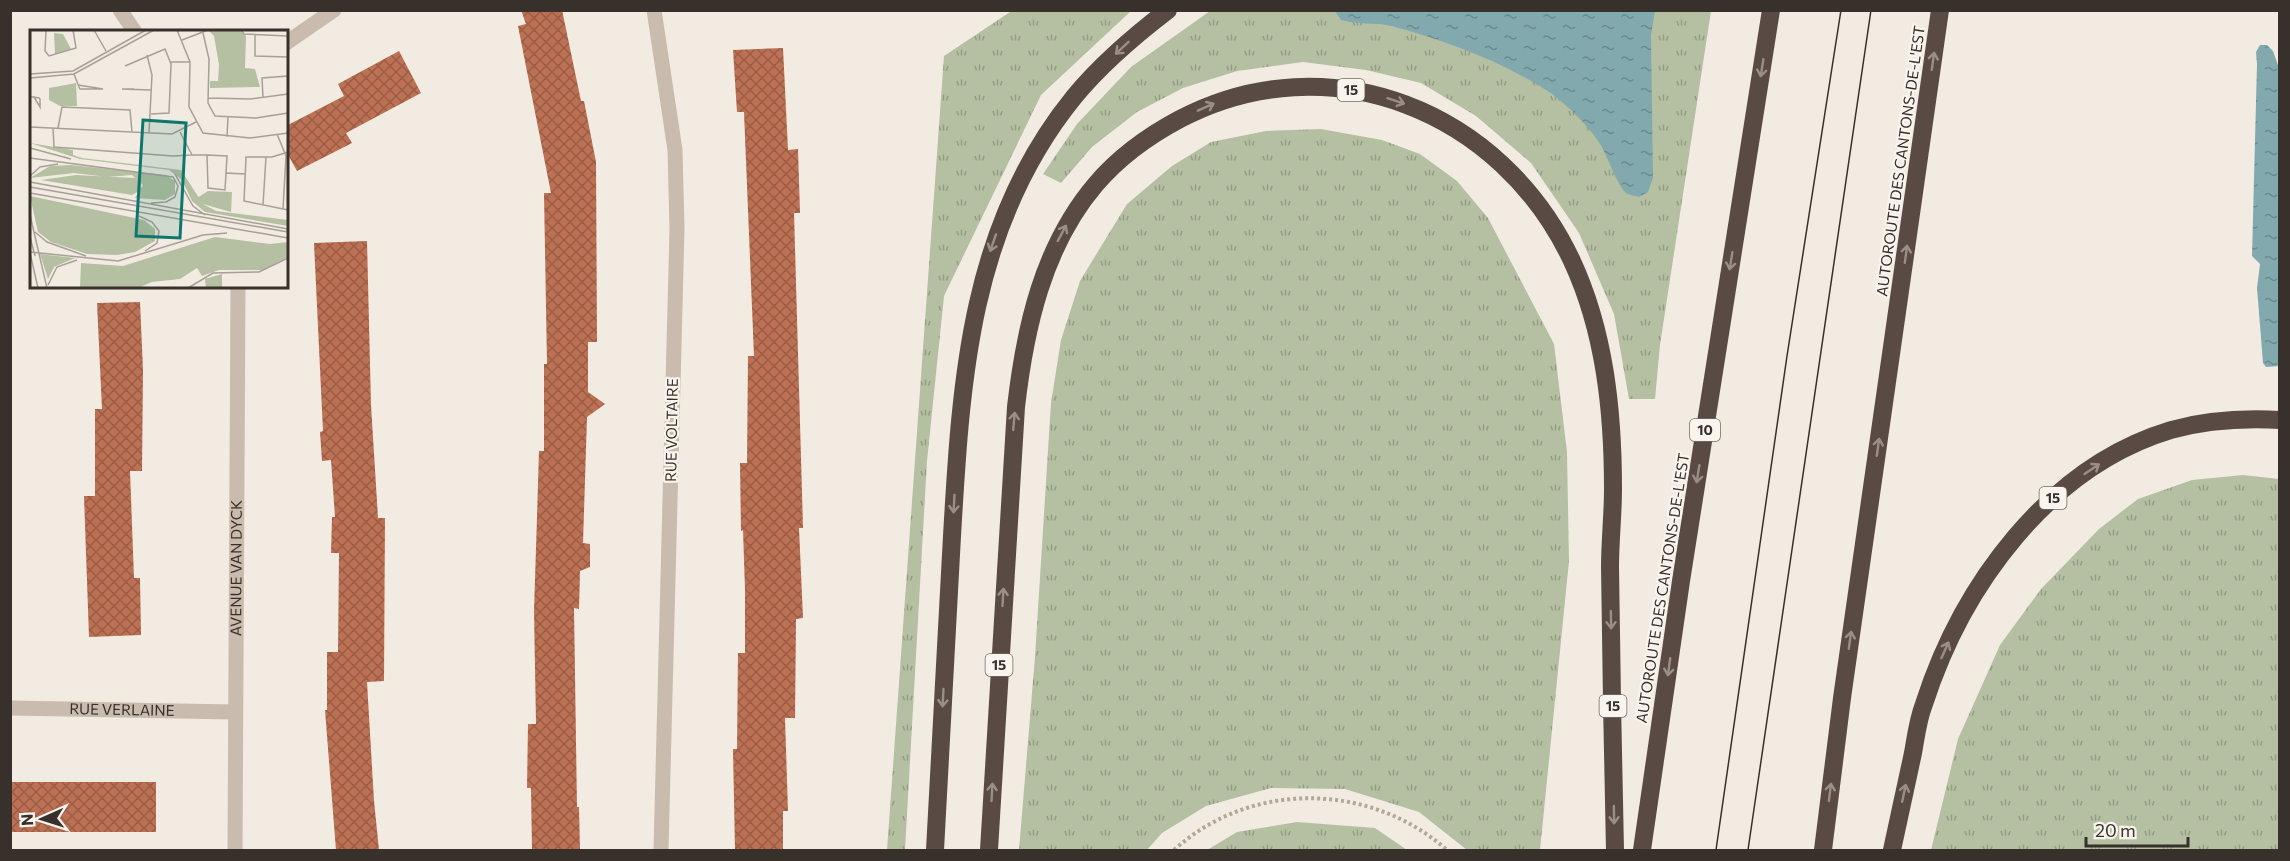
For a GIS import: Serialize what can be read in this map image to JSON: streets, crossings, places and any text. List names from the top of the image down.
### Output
{
  "streets": {
    "highway": ["15", "AUTOROUTE DES CANTONS-DE-L'EST", "10"],
    "street": ["RUE VOLTAIRE", "AVENUE VAN DYCK", "RUE VERLAINE"]
  },
  "crossings": [
    ["AVENUE VAN DYCK", "RUE VERLAINE"]
  ],
  "scale_bar": "20 m",
  "north": "left"
}
